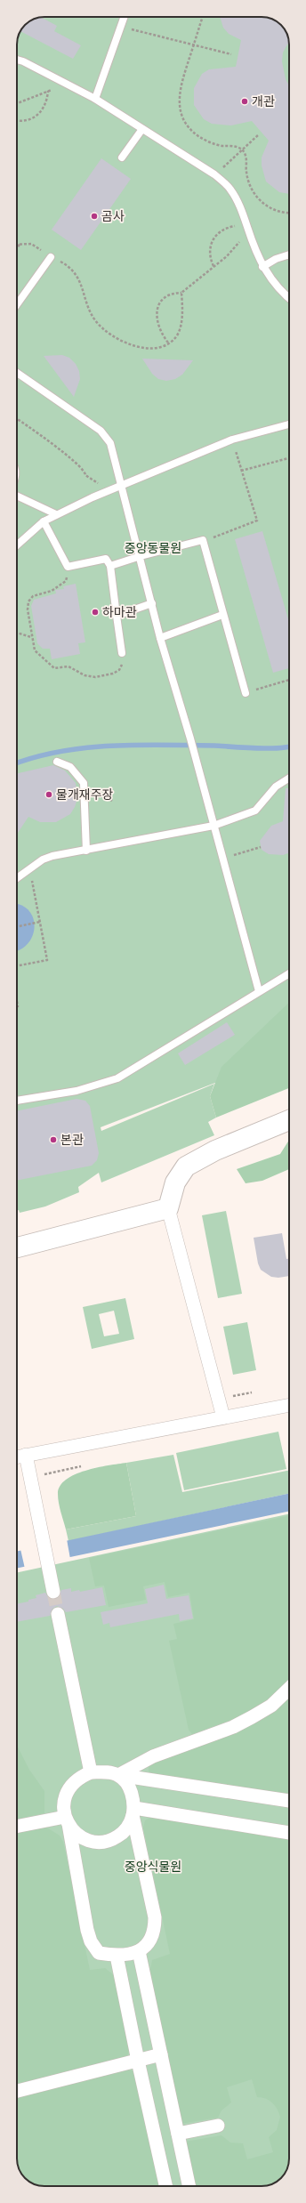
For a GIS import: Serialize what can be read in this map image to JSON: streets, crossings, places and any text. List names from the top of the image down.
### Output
{
  "parks": ["중앙동물원", "중앙식물원"],
  "places": [
    "개관",
    "곰사",
    "하마관",
    "물개재주장",
    "본관"
  ]
}
